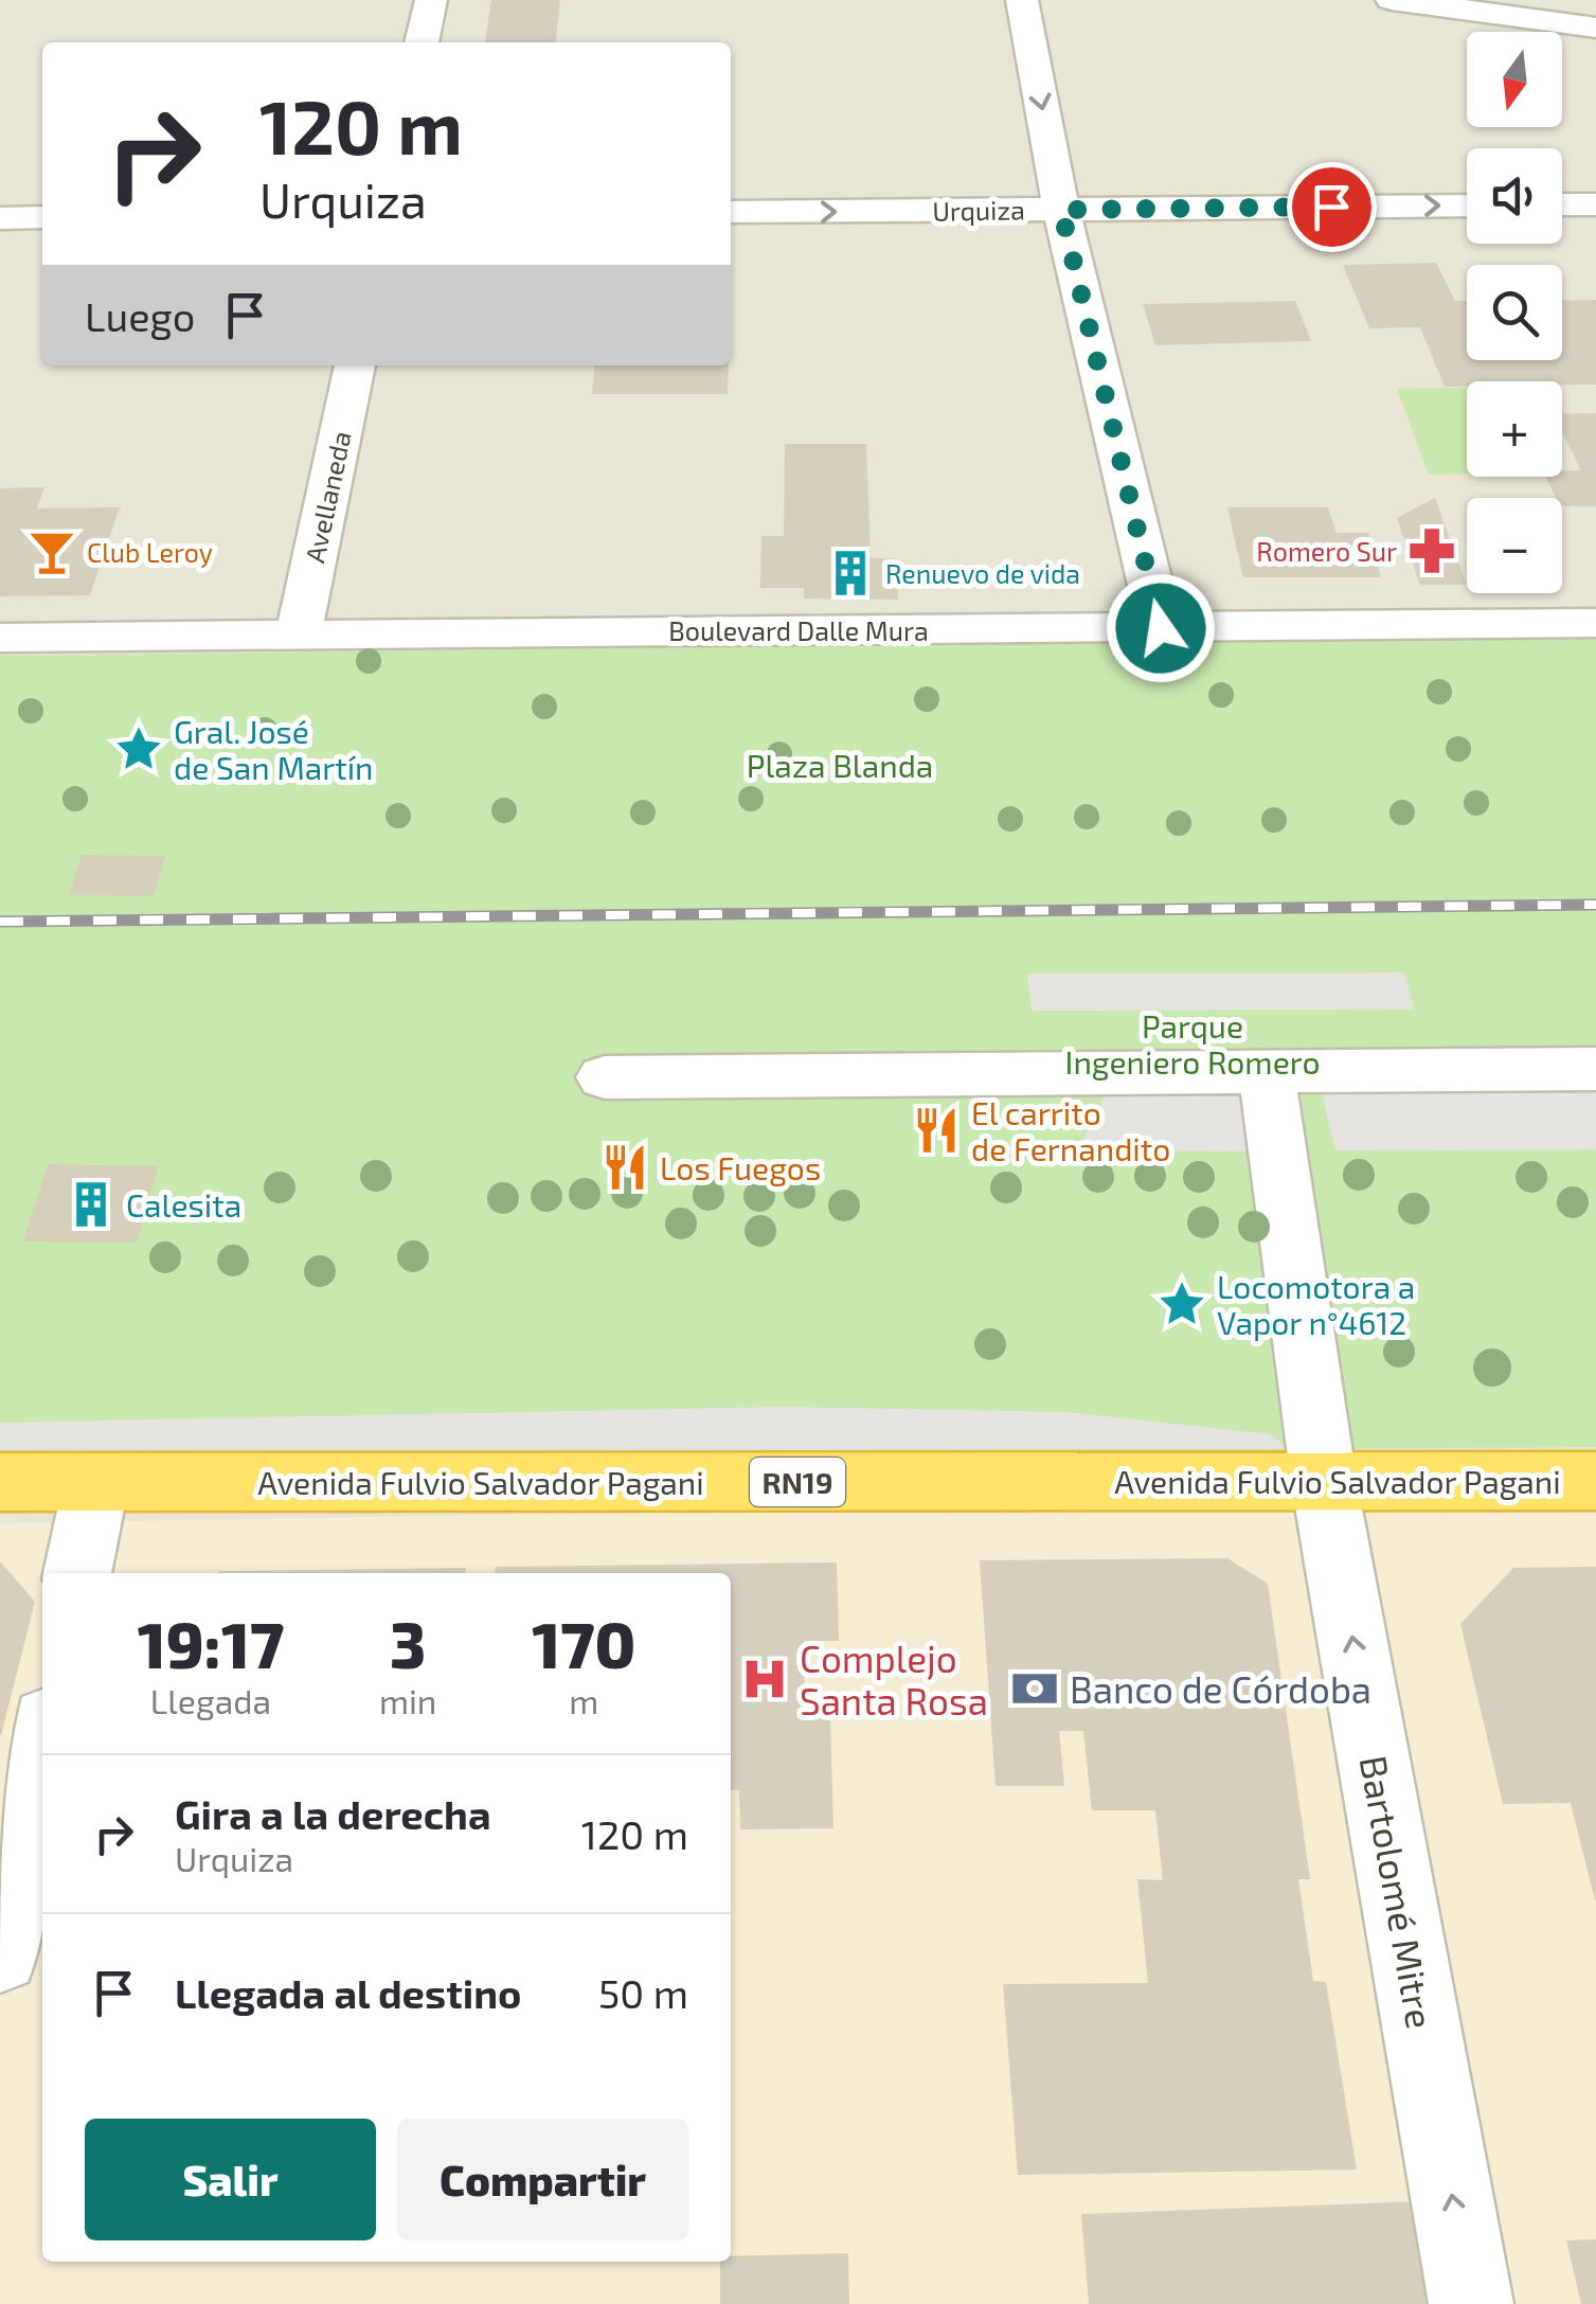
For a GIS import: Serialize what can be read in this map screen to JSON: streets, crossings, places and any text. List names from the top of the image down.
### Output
{
  "streets": {
    "highway": ["Avenida Fulvio Salvador Pagani", "RN19"],
    "street": [
      "Urquiza",
      "Avellaneda",
      "Boulevard Dalle Mura",
      "Bartolomé Mitre"
    ]
  },
  "crossings": [
    ["Avellaneda", "Boulevard Dalle Mura"],
    ["Avenida Fulvio Salvador Pagani", "Bartolomé Mitre"]
  ],
  "one_way": ["Urquiza", "Bartolomé Mitre"],
  "parks": ["Plaza Blanda", "Parque Ingeniero Romero"],
  "places": {
    "pharmacy": ["Romero Sur"],
    "bar": ["Club Leroy"],
    "building": ["Renuevo de vida", "Calesita"],
    "place": ["Gral. José de San Martín", "Locomotora a Vapor n°4612"],
    "restaurant": ["El carrito de Fernandito", "Los Fuegos"],
    "hospital": ["Complejo Santa Rosa"],
    "bank": ["Banco de Córdoba"]
  },
  "north": "bottom",
  "page": {
    "map_buttons": ["+", "−"],
    "turn": ["120 m", "Urquiza"],
    "then": "Luego",
    "eta": [
      "19:17",
      "Llegada",
      "3",
      "min",
      "170",
      "m"
    ],
    "list": [
      {
        "name": "Gira a la derecha",
        "note": "Urquiza",
        "value": "120 m"
      },
      {
        "name": "Llegada al destino",
        "value": "50 m"
      }
    ],
    "buttons": ["Salir", "Compartir"]
  }
}
